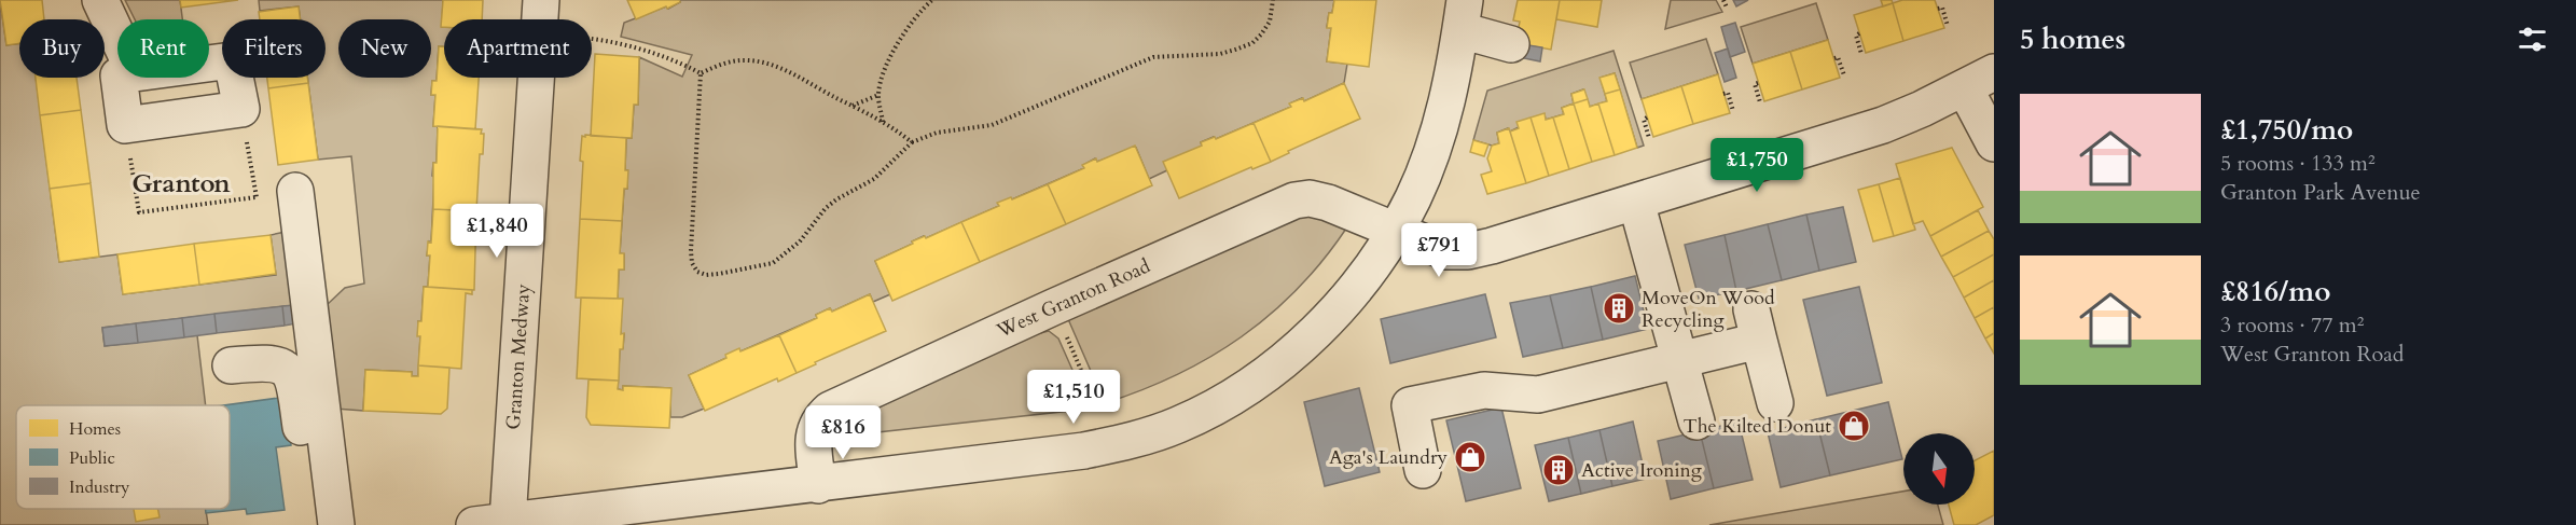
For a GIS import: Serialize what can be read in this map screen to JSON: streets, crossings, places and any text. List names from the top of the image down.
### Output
{
  "streets": {
    "street": ["West Granton Road", "Granton Medway"]
  },
  "districts": ["Granton"],
  "places": {
    "building": ["MoveOn Wood Recycling", "Active Ironing"],
    "shop": ["The Kilted Donut", "Aga's Laundry"]
  },
  "legend": ["Homes", "Public", "Industry"],
  "north": "bottom",
  "page": {
    "heading": "5 homes",
    "chip": [
      "Buy",
      "Rent",
      "Filters",
      "New",
      "Apartment"
    ],
    "list": [
      {
        "name": "£1,750/mo",
        "note": "5 rooms · 133 m² · Granton Park Avenue"
      },
      {
        "name": "£816/mo",
        "note": "3 rooms · 77 m² · West Granton Road"
      }
    ],
    "price": [
      "£1,750",
      "£1,840",
      "£791",
      "£1,510",
      "£816"
    ]
  }
}
